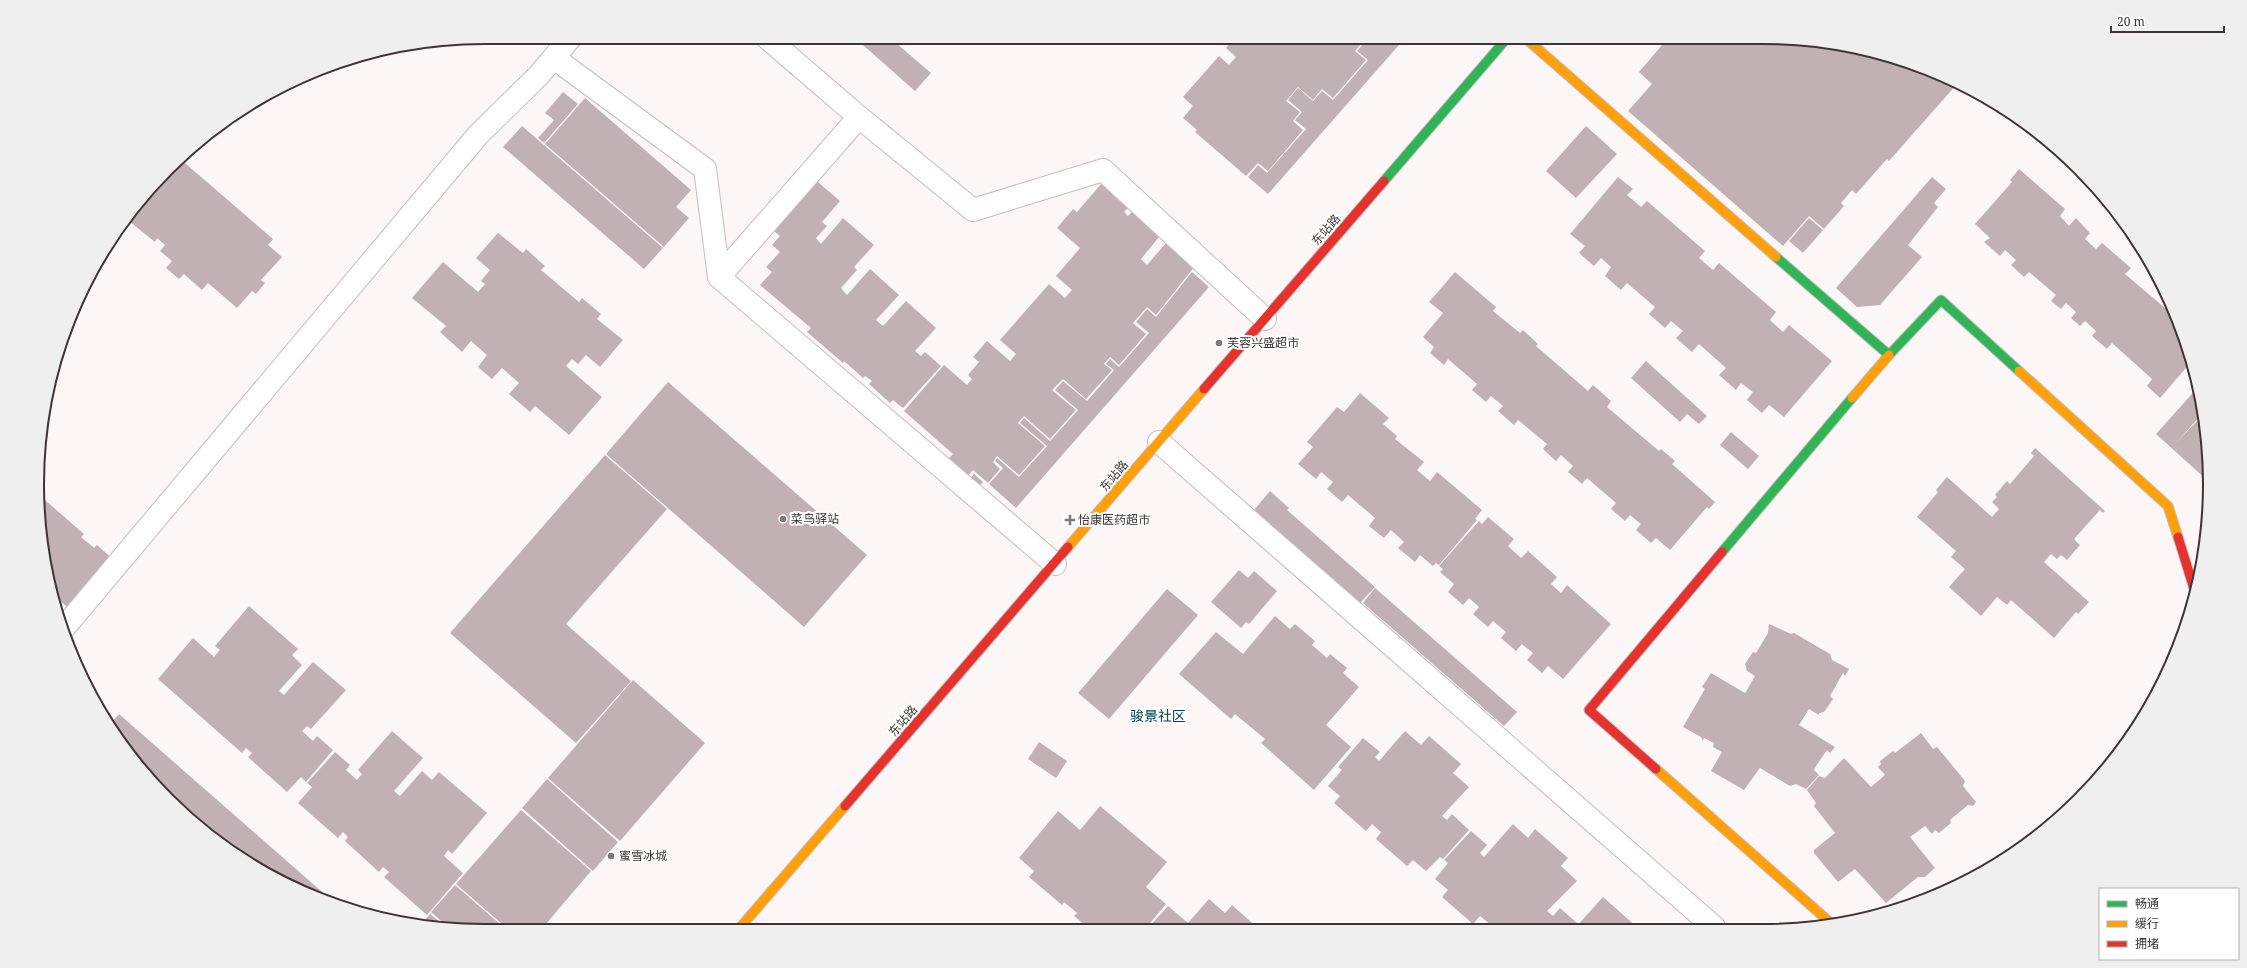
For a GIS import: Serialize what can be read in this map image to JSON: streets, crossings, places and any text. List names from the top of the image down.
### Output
{
  "streets": {
    "street": ["东站路"]
  },
  "districts": ["骏景社区"],
  "places": {
    "other": ["芙蓉兴盛超市", "菜鸟驿站", "蜜雪冰城"],
    "health": ["怡康医药超市"]
  },
  "legend": ["畅通", "缓行", "拥堵"],
  "scale_bar": "20 m"
}
